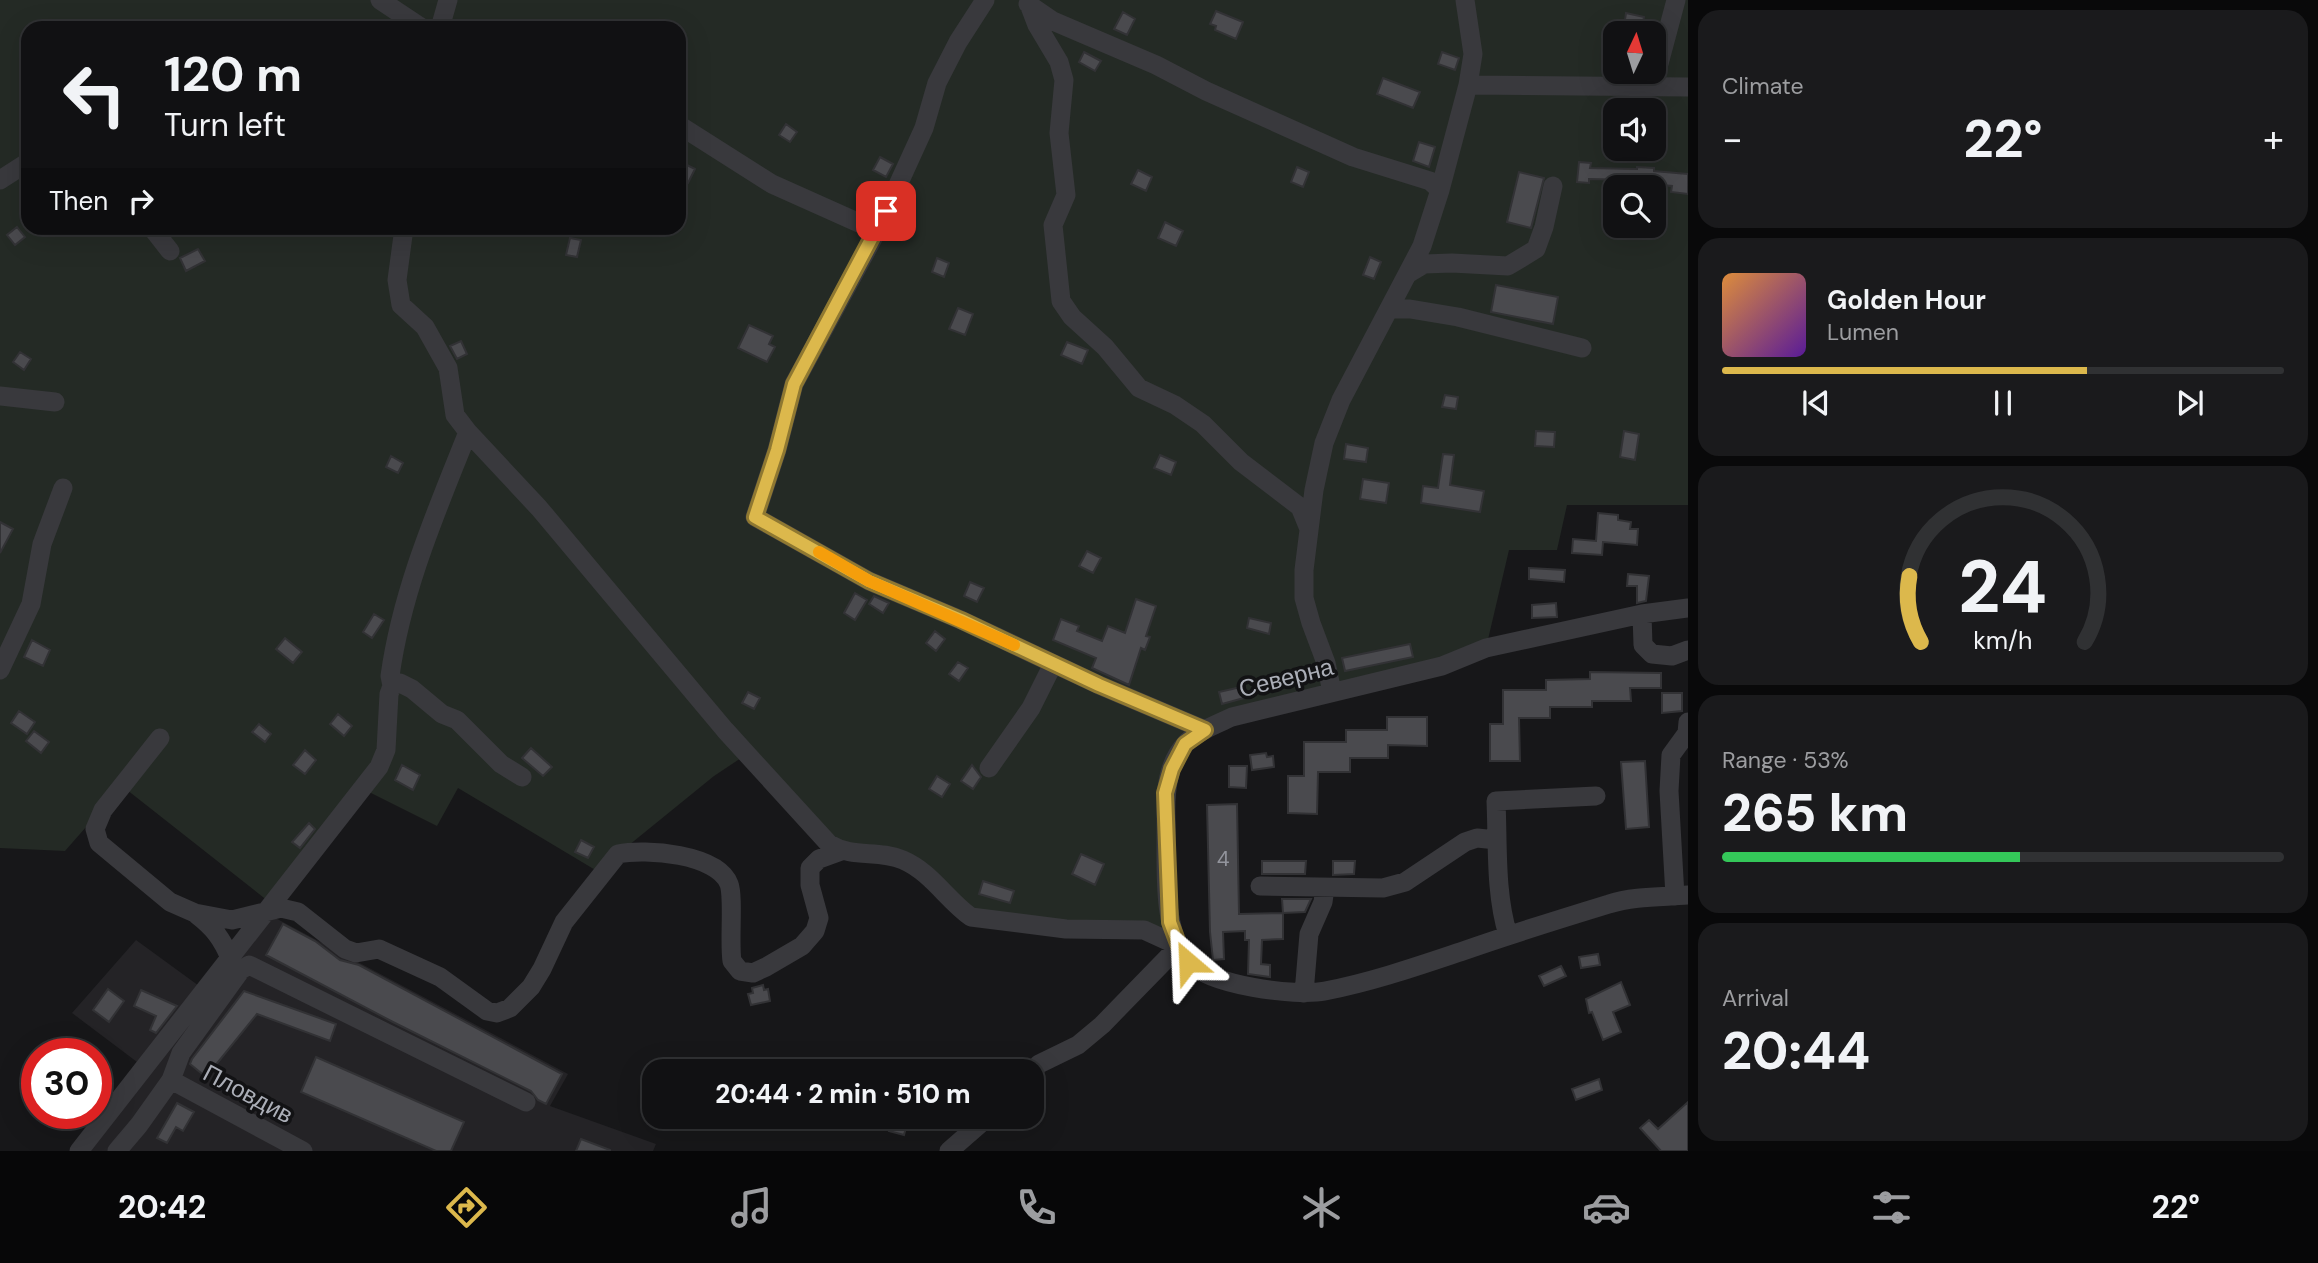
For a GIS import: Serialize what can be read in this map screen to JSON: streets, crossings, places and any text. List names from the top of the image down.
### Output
{
  "streets": {
    "street": ["Северна", "Пловдив"]
  },
  "house_numbers": ["4"],
  "north": "top",
  "page": {
    "tile": [
      "Climate",
      ["Range · 53%", "265 km"],
      ["Arrival", "20:44"]
    ],
    "turn": ["120 m", "Turn left"],
    "heat": ["−", "22°", "+"],
    "then": "Then",
    "song": ["Golden Hour", "Lumen"],
    "limit": "30",
    "trip": "20:44 · 2 min · 510 m",
    "tabs": ["20:42", "22°"],
    "gauge": ["24", "km/h"]
  }
}
